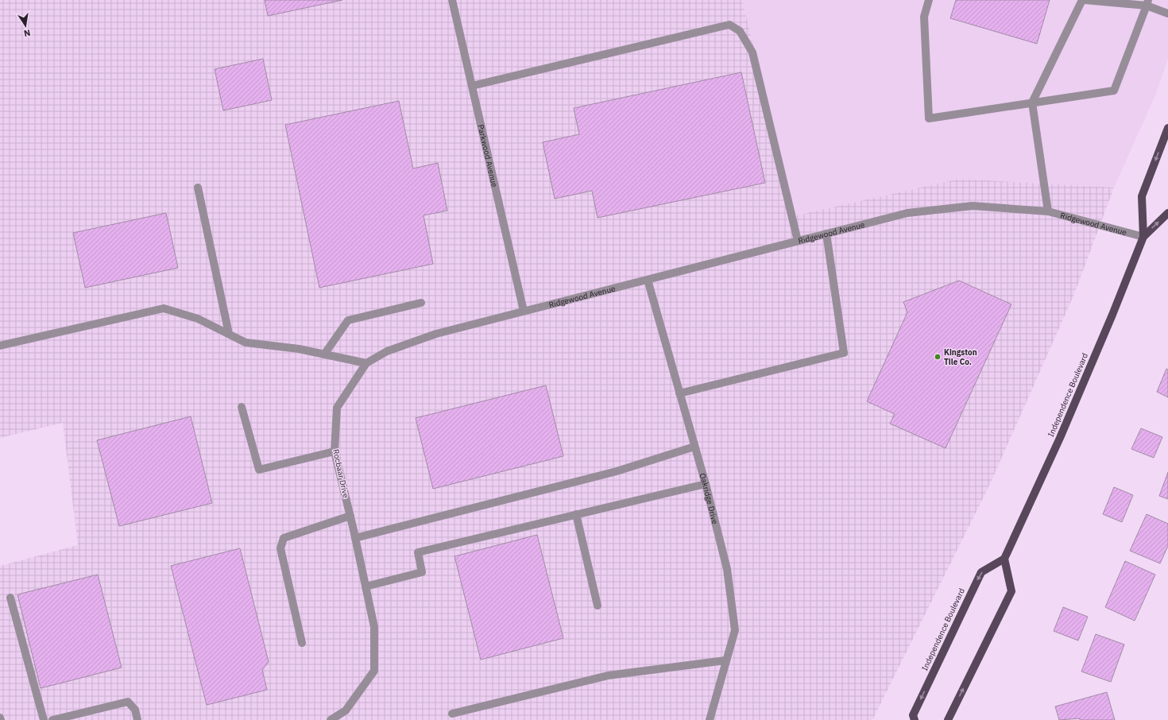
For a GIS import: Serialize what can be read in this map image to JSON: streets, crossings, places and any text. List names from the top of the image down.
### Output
{
  "streets": {
    "main road": ["Independence Boulevard"],
    "street": [
      "Parkwood Avenue",
      "Ridgewood Avenue",
      "Rocbaar Drive",
      "Oakridge Drive"
    ]
  },
  "crossings": [
    ["Parkwood Avenue", "Ridgewood Avenue"],
    ["Parkwood Avenue", "Rocbaar Drive"],
    ["Ridgewood Avenue", "Independence Boulevard"],
    ["Ridgewood Avenue", "Rocbaar Drive"],
    ["Ridgewood Avenue", "Oakridge Drive"]
  ],
  "places": ["Kingston Tile Co."],
  "north": "bottom"
}
